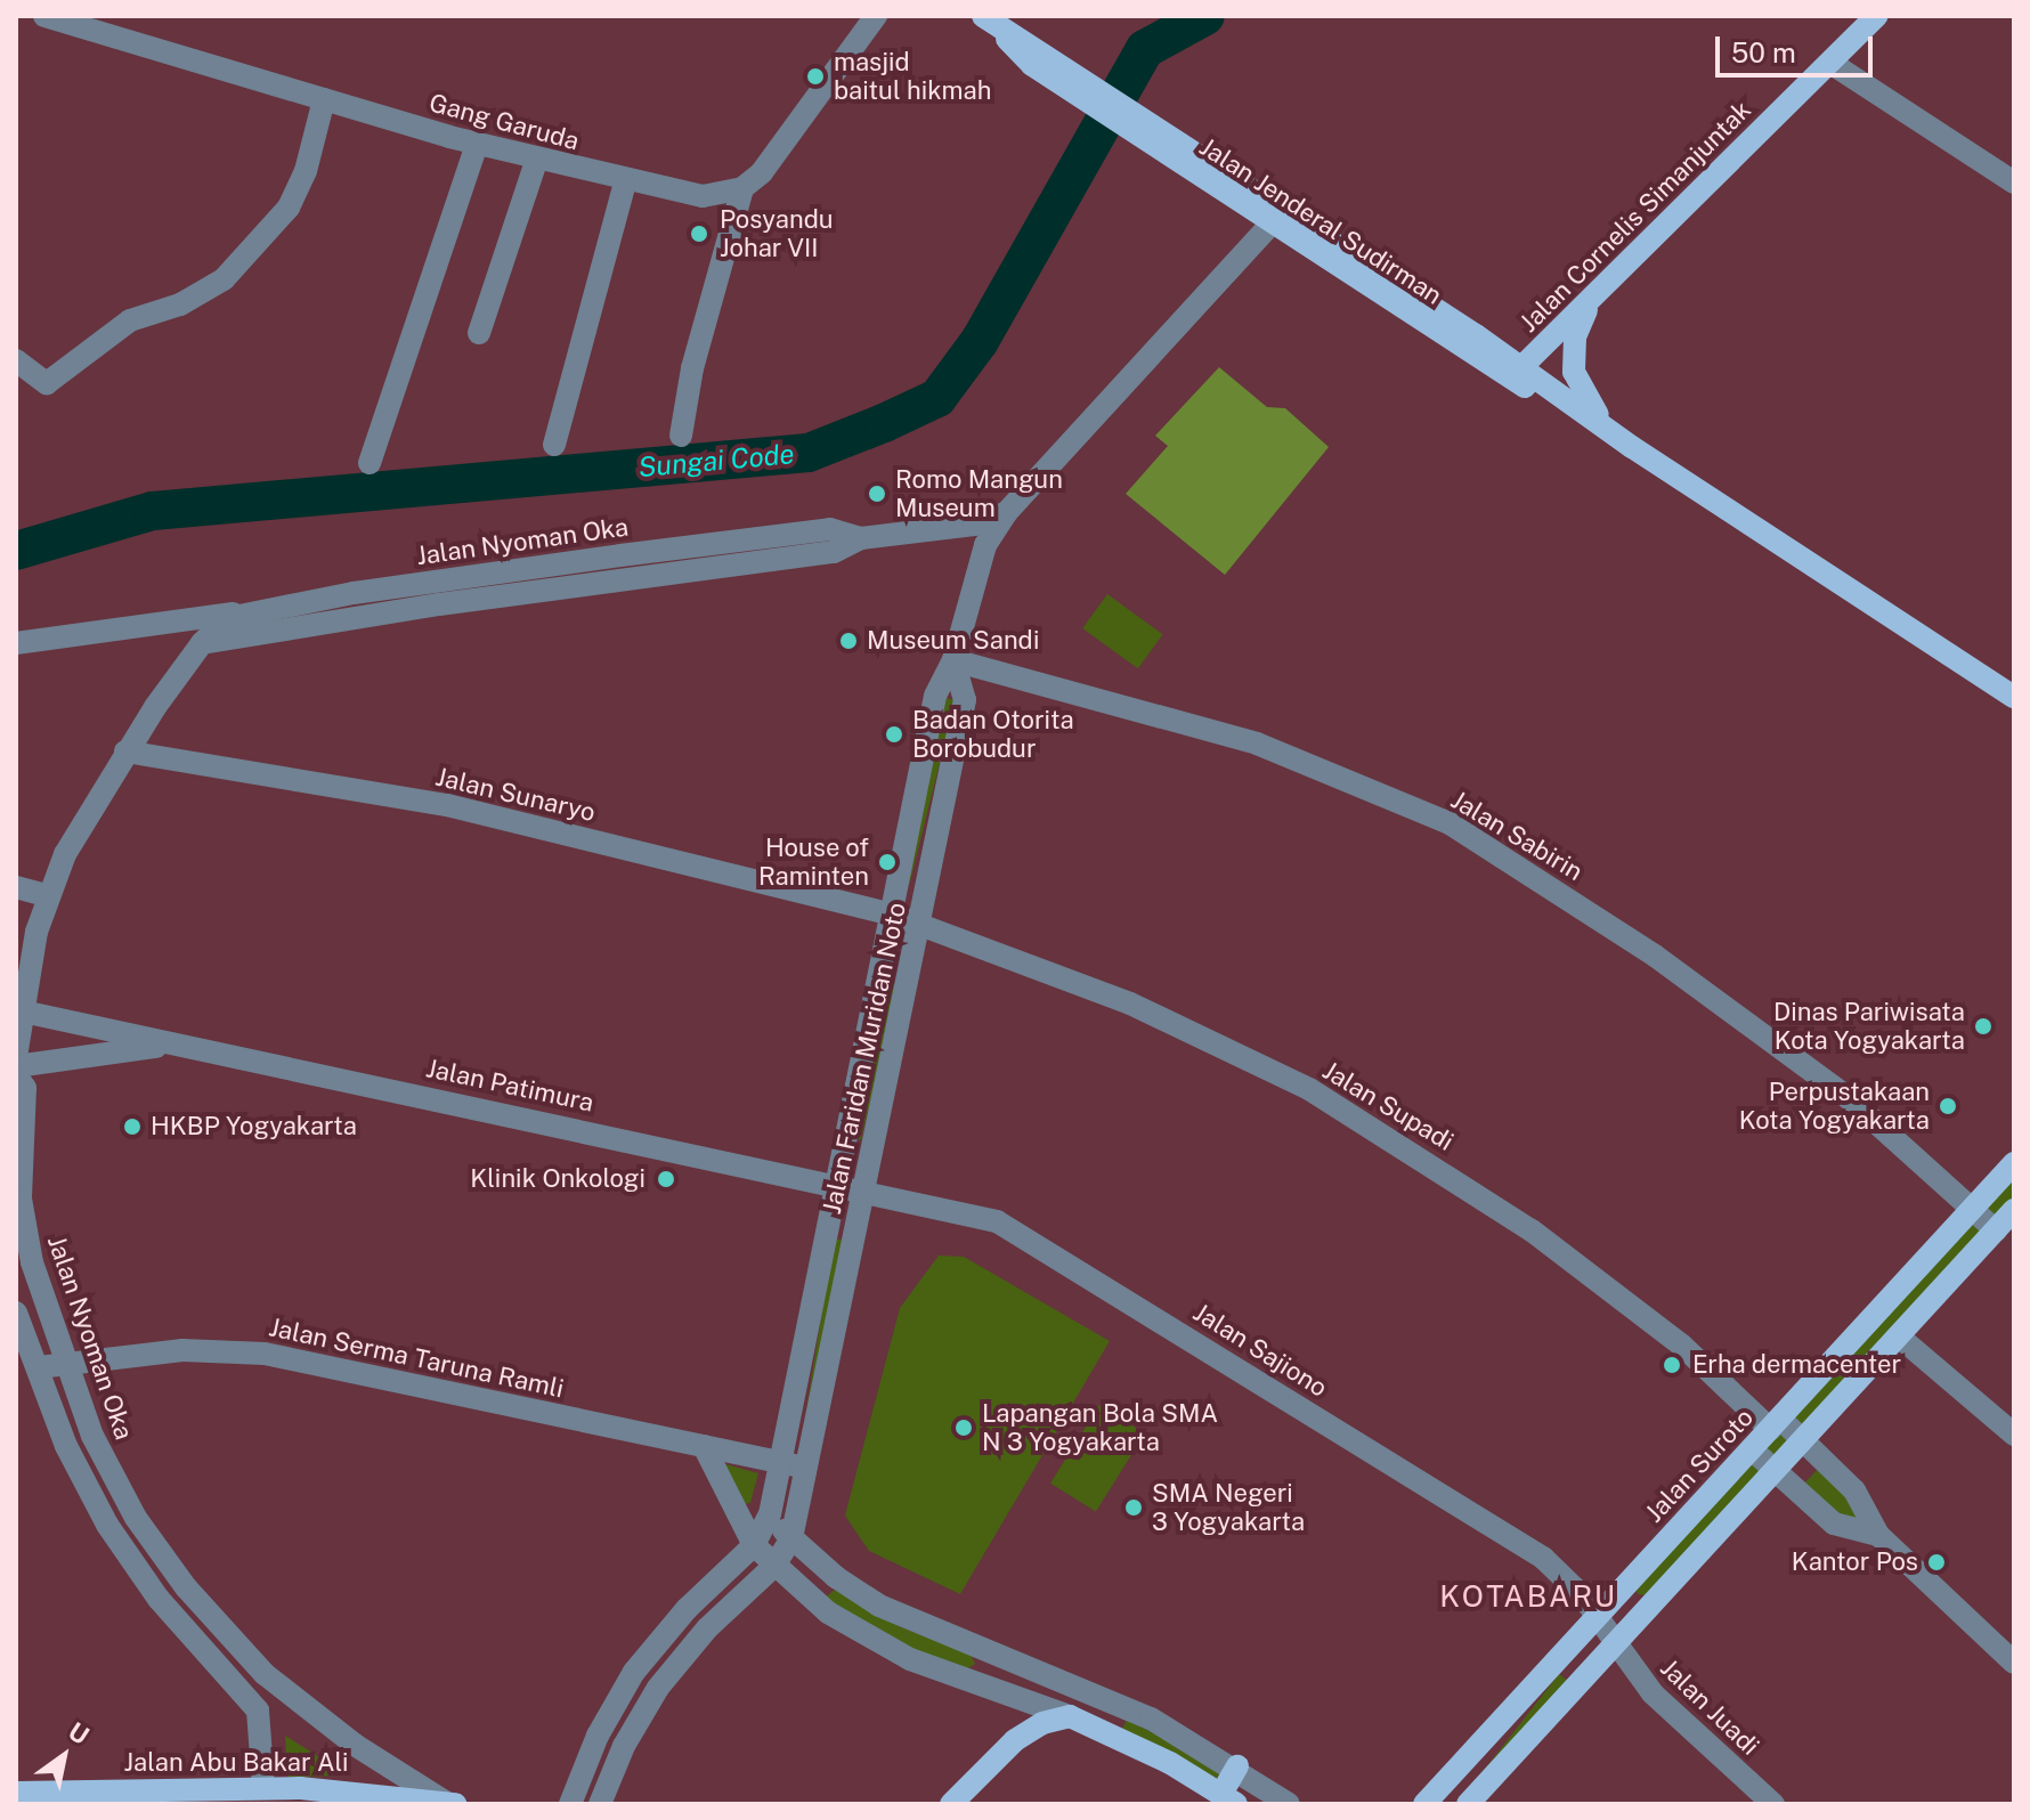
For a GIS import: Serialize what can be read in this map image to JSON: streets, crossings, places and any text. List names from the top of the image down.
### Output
{
  "streets": {
    "main road": [
      "Jalan Cornelis Simanjuntak",
      "Jalan Jenderal Sudirman",
      "Jalan Suroto",
      "Jalan Abu Bakar Ali"
    ],
    "street": [
      "Gang Garuda",
      "Jalan Nyoman Oka",
      "Jalan Sunaryo",
      "Jalan Sabirin",
      "Jalan Faridan Muridan Noto",
      "Jalan Patimura",
      "Jalan Supadi",
      "Jalan Sajiono",
      "Jalan Serma Taruna Ramli",
      "Jalan Juadi"
    ]
  },
  "crossings": [
    ["Jalan Cornelis Simanjuntak", "Jalan Jenderal Sudirman"],
    ["Jalan Jenderal Sudirman", "Jalan Faridan Muridan Noto"],
    ["Jalan Nyoman Oka", "Jalan Sunaryo"],
    ["Jalan Nyoman Oka", "Jalan Faridan Muridan Noto"],
    ["Jalan Nyoman Oka", "Jalan Patimura"],
    ["Jalan Nyoman Oka", "Jalan Serma Taruna Ramli"],
    ["Jalan Nyoman Oka", "Jalan Abu Bakar Ali"],
    ["Jalan Sunaryo", "Jalan Faridan Muridan Noto"],
    ["Jalan Sunaryo", "Jalan Supadi"],
    ["Jalan Sabirin", "Jalan Faridan Muridan Noto"],
    ["Jalan Sabirin", "Jalan Suroto"],
    ["Jalan Faridan Muridan Noto", "Jalan Patimura"],
    ["Jalan Faridan Muridan Noto", "Jalan Supadi"],
    ["Jalan Faridan Muridan Noto", "Jalan Sajiono"],
    ["Jalan Faridan Muridan Noto", "Jalan Serma Taruna Ramli"],
    ["Jalan Patimura", "Jalan Sajiono"],
    ["Jalan Supadi", "Jalan Suroto"],
    ["Jalan Sajiono", "Jalan Suroto"],
    ["Jalan Sajiono", "Jalan Juadi"]
  ],
  "districts": ["KOTABARU"],
  "water": ["Sungai Code"],
  "places": [
    "masjid baitul hikmah",
    "Posyandu Johar VII",
    "Romo Mangun Museum",
    "Museum Sandi",
    "Badan Otorita Borobudur",
    "House of Raminten",
    "Dinas Pariwisata Kota Yogyakarta",
    "Perpustakaan Kota Yogyakarta",
    "HKBP Yogyakarta",
    "Klinik Onkologi",
    "Erha dermacenter",
    "Lapangan Bola SMA N 3 Yogyakarta",
    "SMA Negeri 3 Yogyakarta",
    "Kantor Pos"
  ],
  "scale_bar": "50 m",
  "north": "top right"
}
